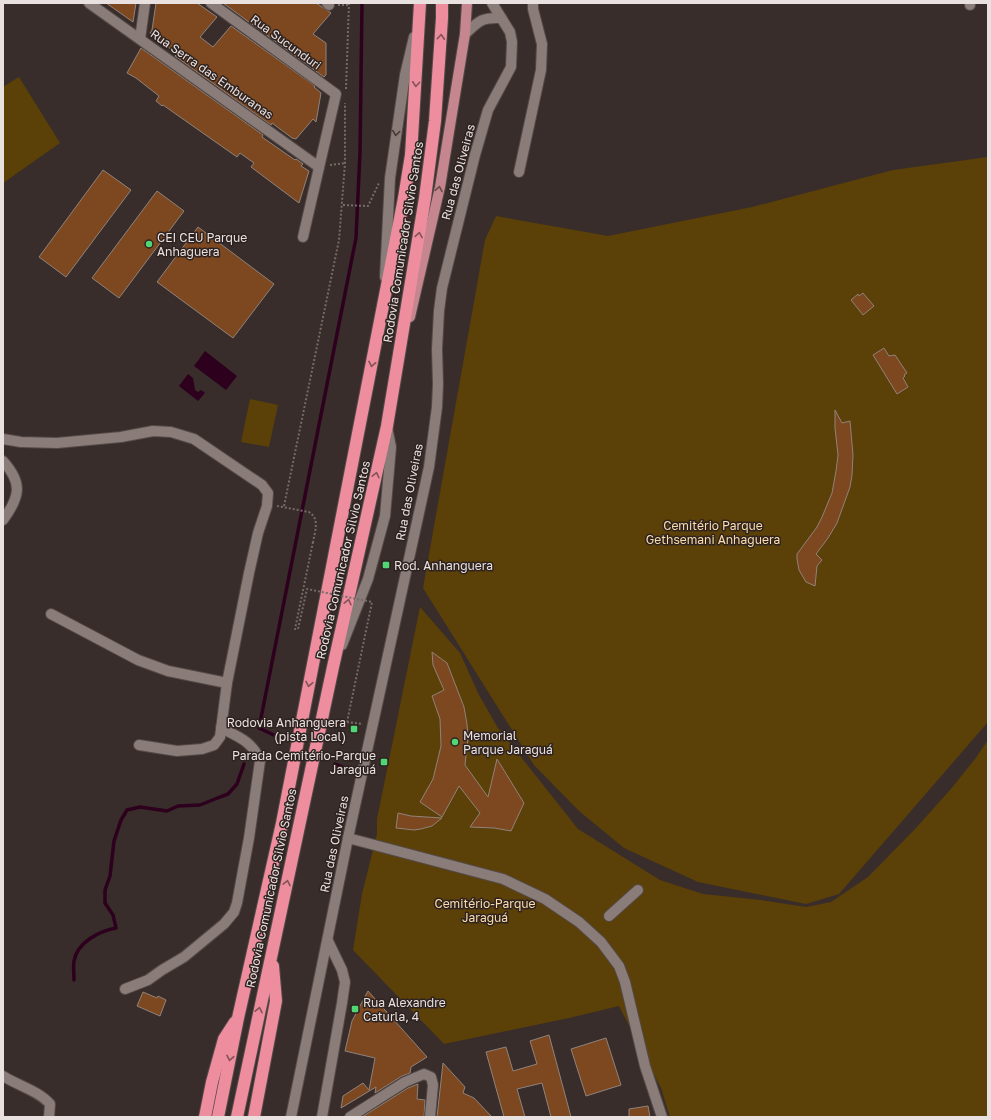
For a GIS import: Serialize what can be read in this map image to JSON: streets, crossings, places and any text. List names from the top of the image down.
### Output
{
  "streets": {
    "highway": ["Rodovia Comunicador Silvio Santos"],
    "street": ["Rua Sucunduri", "Rua Serra das Emburanas", "Rua das Oliveiras"]
  },
  "crossings": [
    ["Rua Sucunduri", "Rua Serra das Emburanas"]
  ],
  "parks": ["Cemitério Parque Gethsemani Anhaguera", "Cemitério-Parque Jaraguá"],
  "places": {
    "other": ["CEI CEU Parque Anhaguera", "Memorial Parque Jaraguá"],
    "transit": [
      "Rod. Anhanguera",
      "Rodovia Anhanguera (pista Local)",
      "Parada Cemitério-Parque Jaraguá",
      "Rua Alexandre Caturla, 4"
    ]
  }
}
